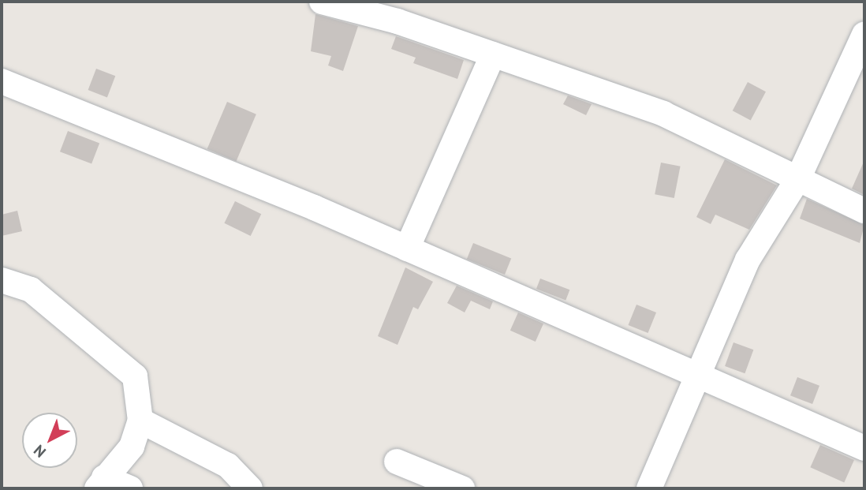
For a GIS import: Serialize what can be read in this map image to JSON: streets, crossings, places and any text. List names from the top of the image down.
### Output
{
  "north": "bottom left"
}
